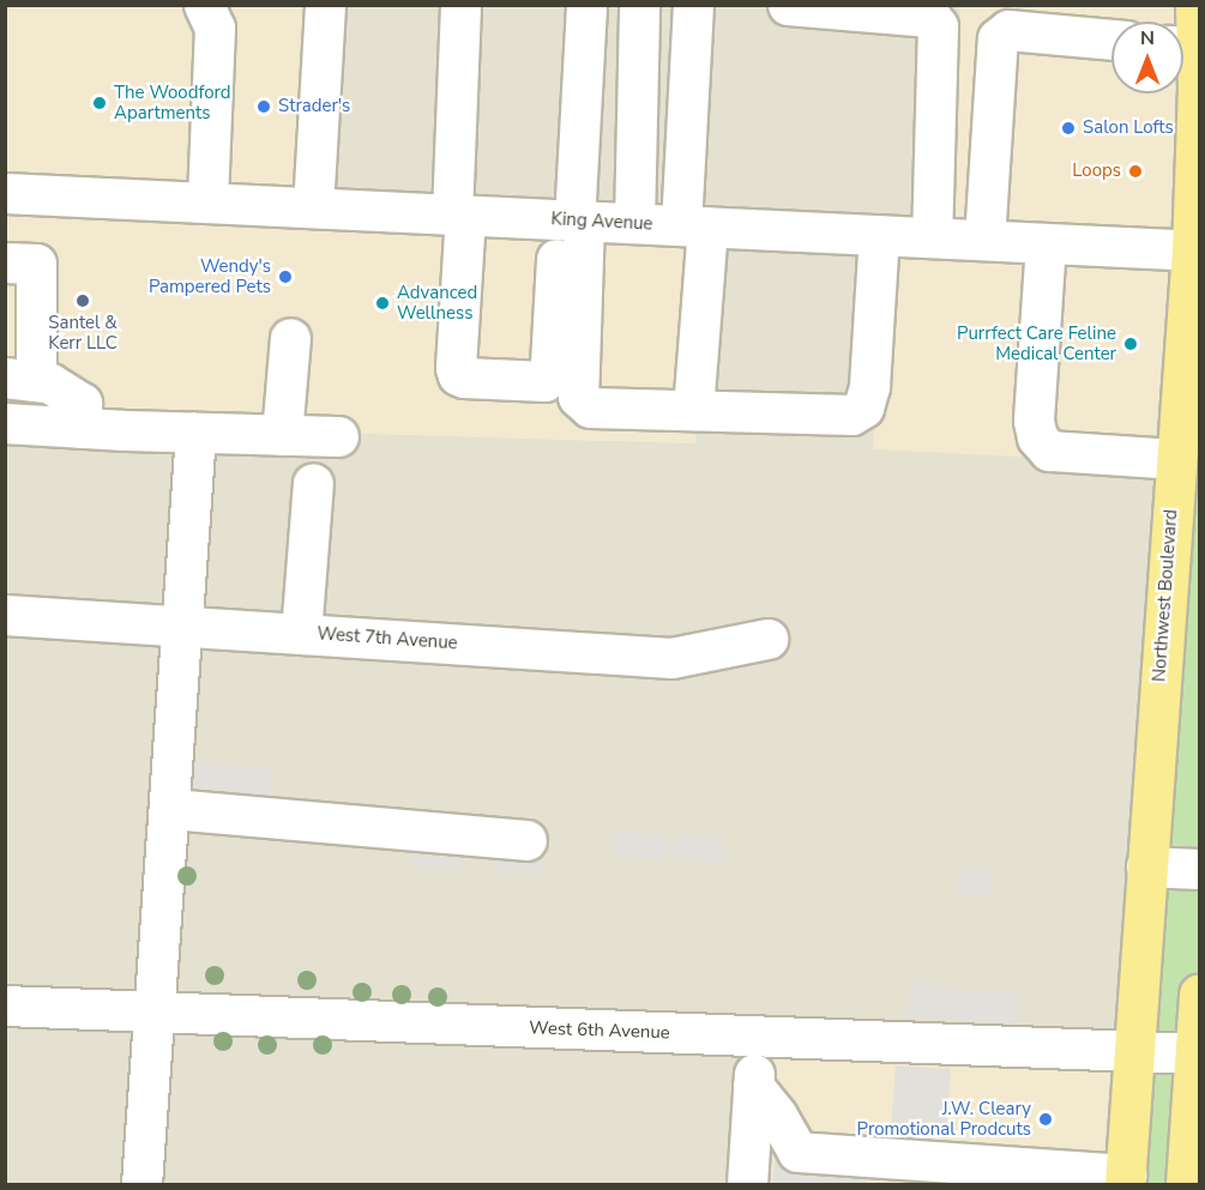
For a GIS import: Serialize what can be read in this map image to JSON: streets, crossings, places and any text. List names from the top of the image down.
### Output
{
  "streets": {
    "main road": ["Northwest Boulevard"],
    "street": ["King Avenue", "West 7th Avenue", "West 6th Avenue"]
  },
  "crossings": [
    ["King Avenue", "Northwest Boulevard"],
    ["Northwest Boulevard", "West 6th Avenue"]
  ],
  "places": [
    "The Woodford Apartments",
    "Strader's",
    "Salon Lofts",
    "Loops",
    "Wendy's Pampered Pets",
    "Santel & Kerr LLC",
    "Advanced Wellness",
    "Purrfect Care Feline Medical Center",
    "J.W. Cleary Promotional Prodcuts"
  ],
  "north": "top"
}
